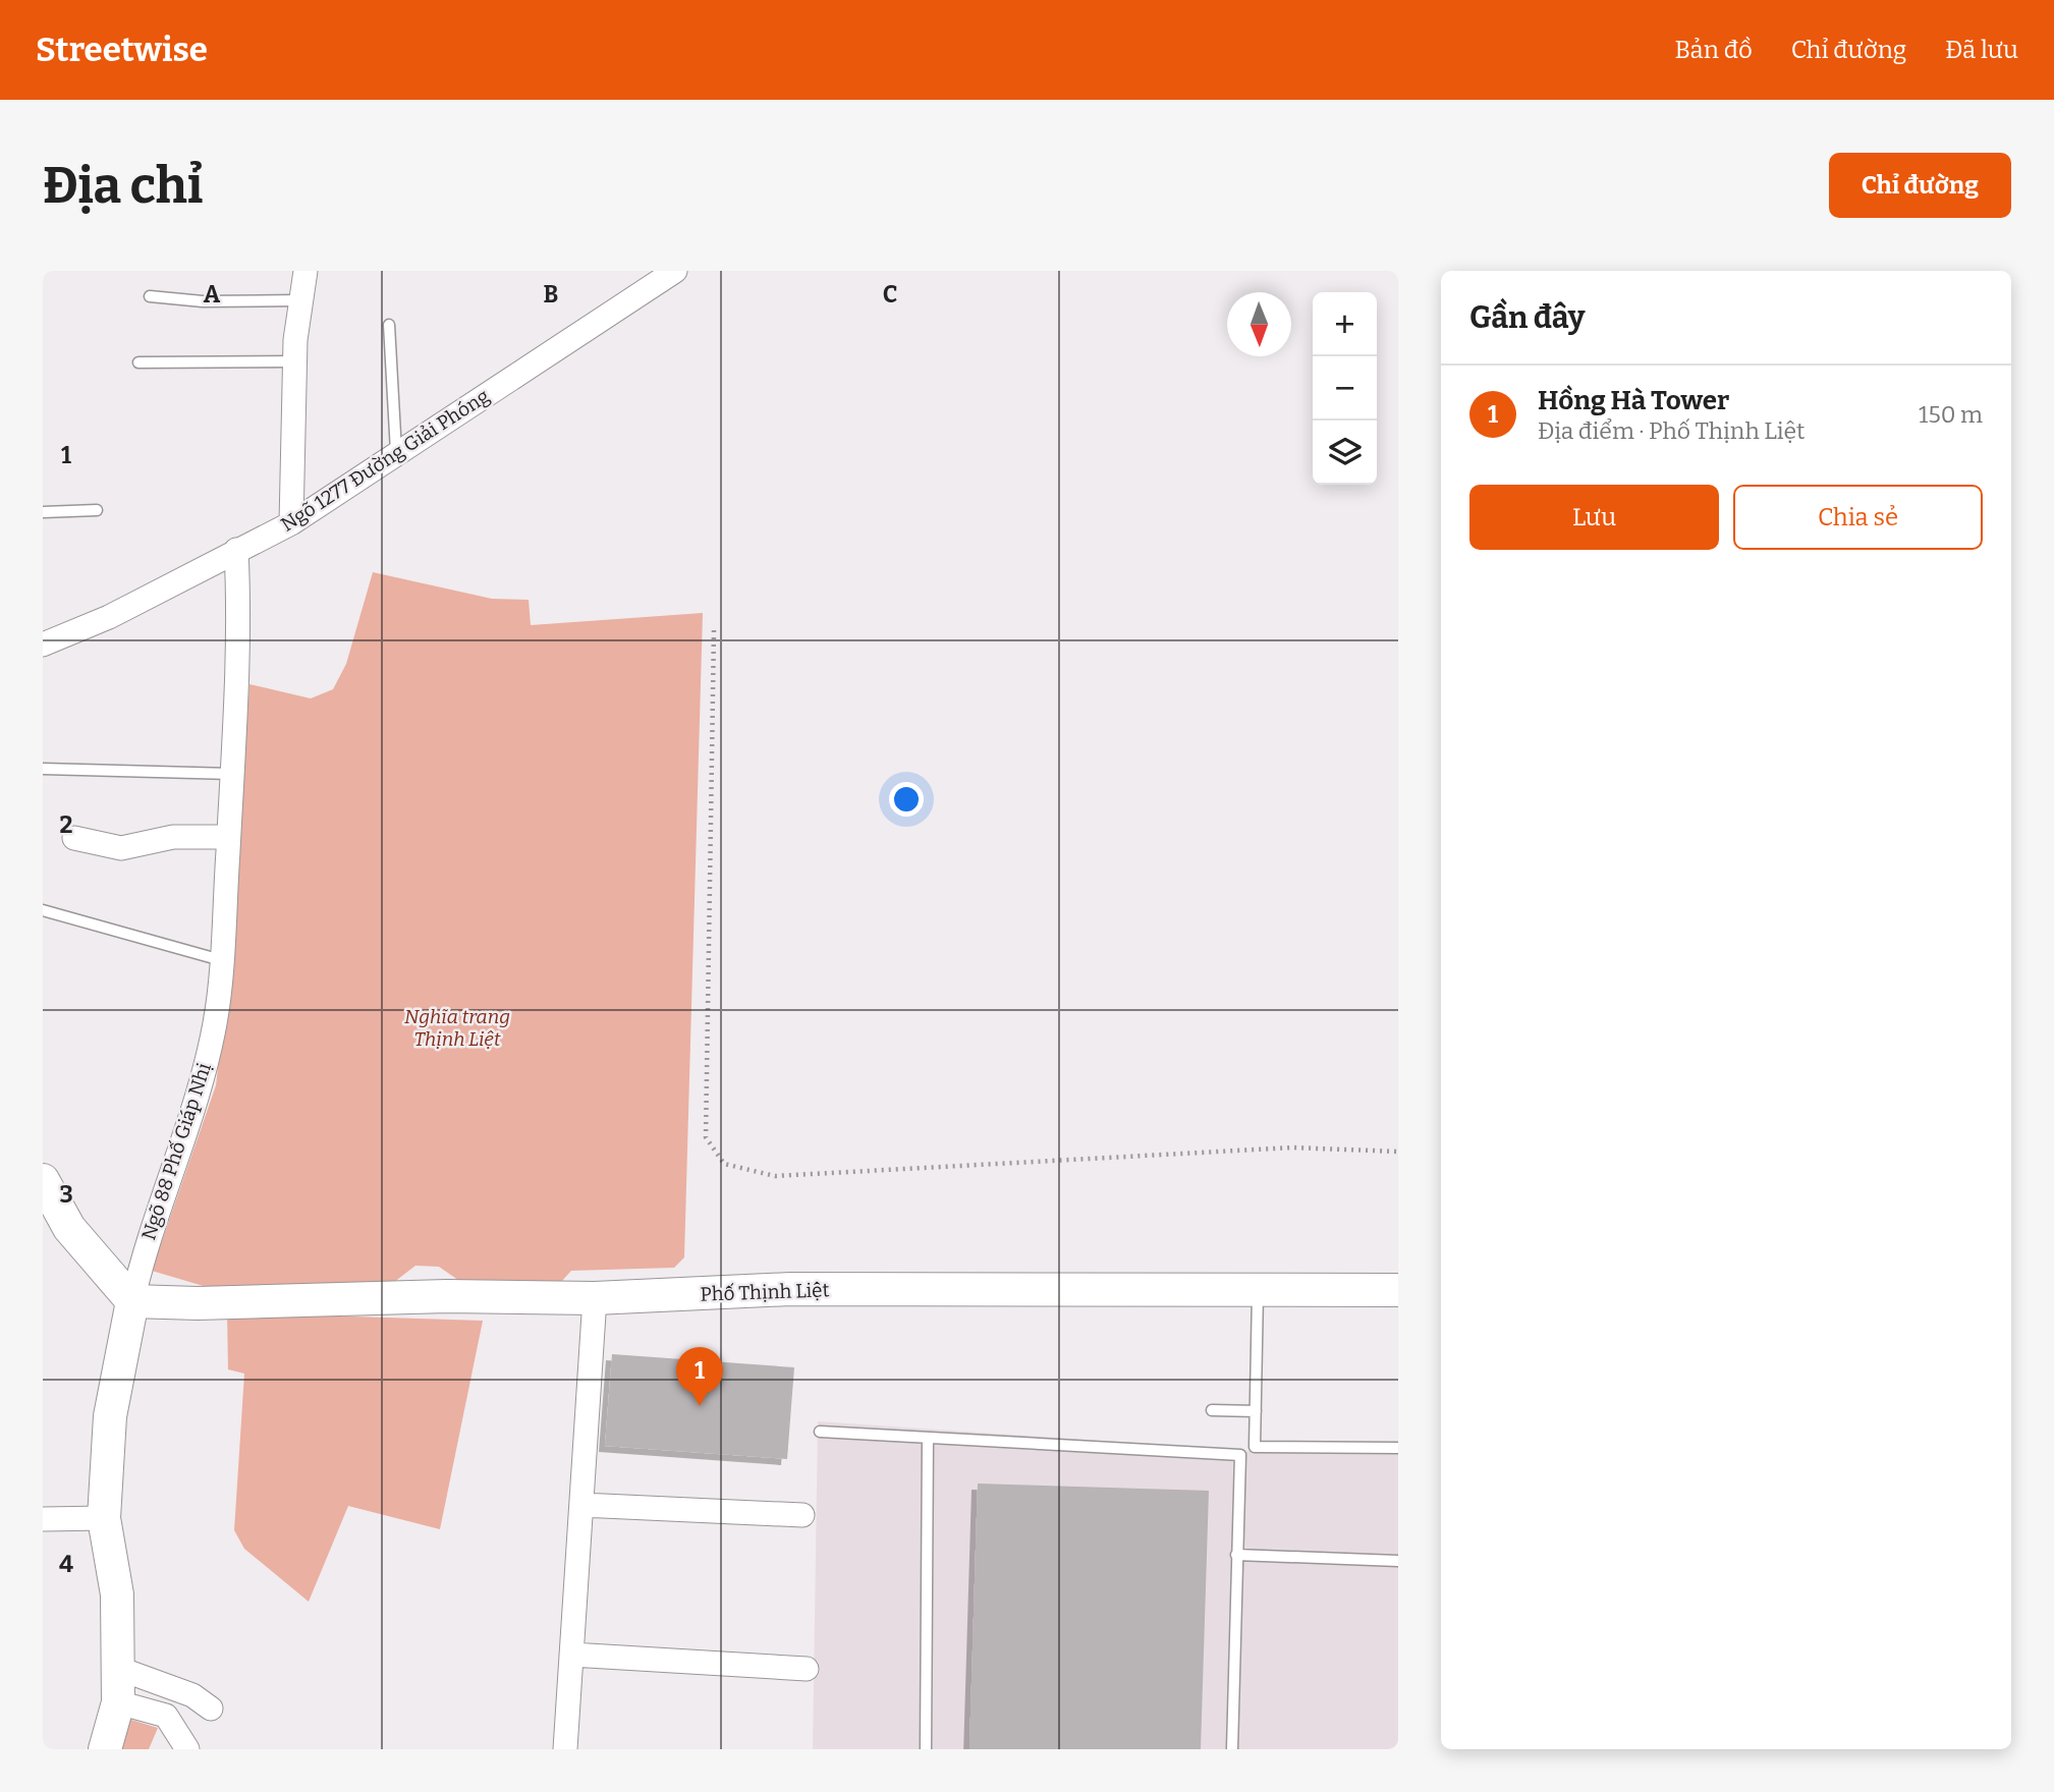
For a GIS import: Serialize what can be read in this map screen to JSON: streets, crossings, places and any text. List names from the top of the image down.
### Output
{
  "streets": {
    "street": ["Ngõ 1277 Đường Giải Phóng", "Ngõ 88 Phố Giáp Nhị", "Phố Thịnh Liệt"]
  },
  "crossings": [
    ["Ngõ 1277 Đường Giải Phóng", "Ngõ 88 Phố Giáp Nhị"],
    ["Ngõ 88 Phố Giáp Nhị", "Phố Thịnh Liệt"]
  ],
  "parks": ["Nghĩa trang Thịnh Liệt"],
  "north": "bottom",
  "page": {
    "header": "Streetwise",
    "nav": ["Bản đồ", "Chỉ đường", "Đã lưu"],
    "buttons": [
      "Chỉ đường",
      ["Lưu", "Chia sẻ"]
    ],
    "title": "Địa chỉ",
    "heading": "Gần đây",
    "map_buttons": ["+", "−"],
    "list": [
      {
        "mark": "1",
        "name": "Hồng Hà Tower",
        "note": "Địa điểm · Phố Thịnh Liệt",
        "value": "150 m"
      }
    ],
    "pins": "1"
  },
  "grid": {
    "columns": ["A", "B", "C"],
    "rows": [
      "1",
      "2",
      "3",
      "4"
    ]
  }
}
